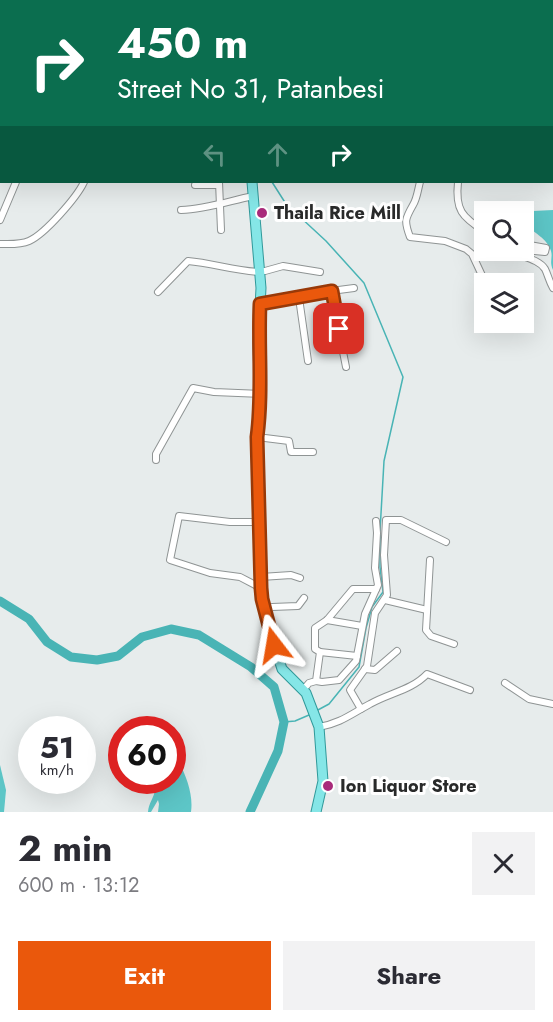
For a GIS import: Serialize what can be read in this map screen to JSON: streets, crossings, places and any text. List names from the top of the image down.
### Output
{
  "places": ["Thaila Rice Mill", "Ion Liquor Store"],
  "page": {
    "turn": ["450 m", "Street No 31, Patanbesi"],
    "speed": "51 km/h",
    "limit": "60",
    "heading": ["2 min", "600 m · 13:12"],
    "buttons": ["Exit", "Share"]
  }
}
